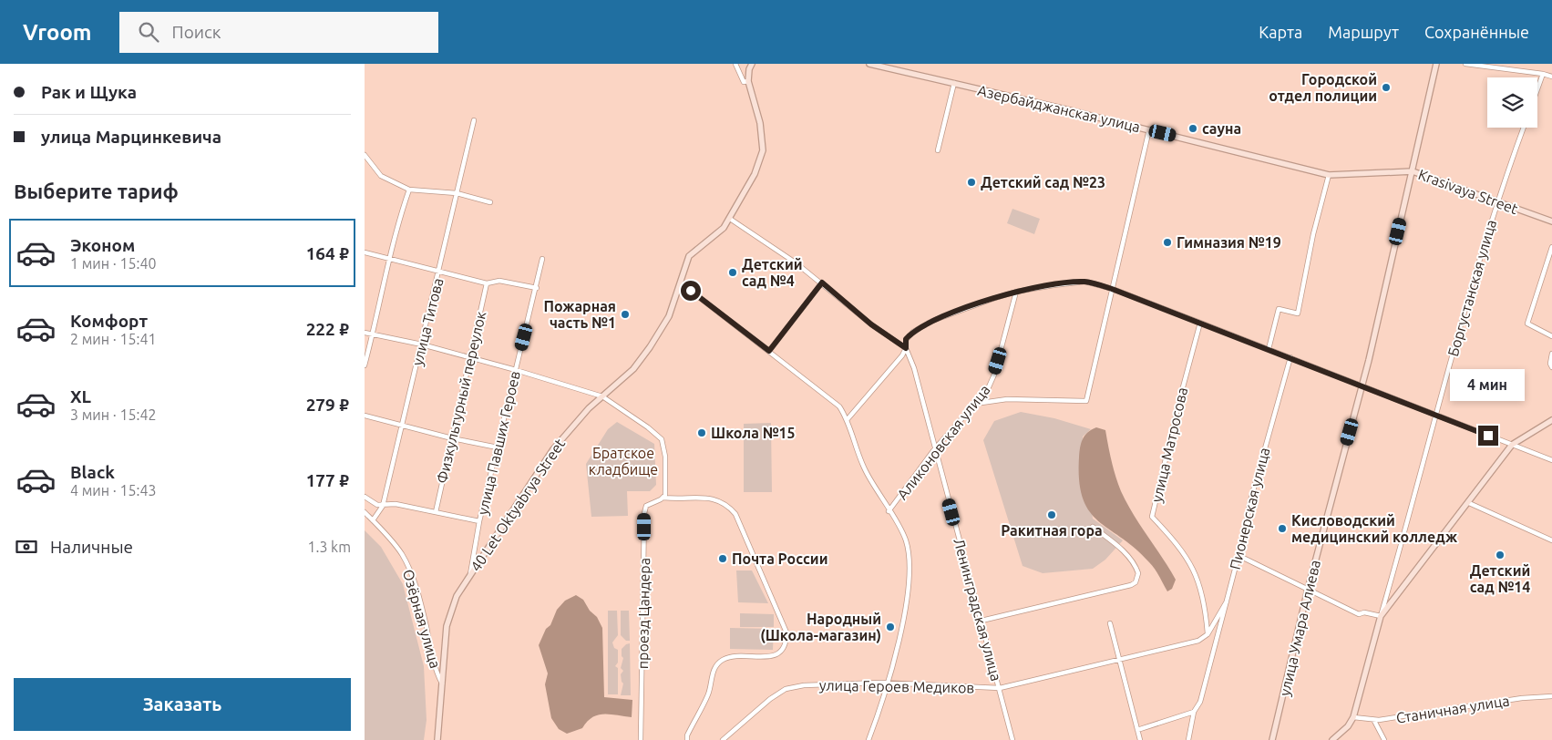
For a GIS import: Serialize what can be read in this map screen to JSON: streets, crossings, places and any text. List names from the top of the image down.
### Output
{
  "streets": {
    "main road": [
      "Азербайджанская улица",
      "Krasivaya Street",
      "40 Let Oktyabrya Street",
      "улица Умара Алиева"
    ],
    "street": [
      "Боргустанская улица",
      "улица Титова",
      "Физкультурный переулок",
      "Аликоновская улица",
      "улица Павших Героев",
      "улица Матросова",
      "Пионерская улица",
      "Ленинградская улица",
      "проезд Цандера",
      "Озёрная улица",
      "улица Героев Медиков",
      "Станичная улица"
    ]
  },
  "crossings": [
    ["Азербайджанская улица", "Krasivaya Street"],
    ["Krasivaya Street", "Боргустанская улица"],
    ["Krasivaya Street", "улица Умара Алиева"],
    ["улица Титова", "Озёрная улица"],
    ["Аликоновская улица", "Ленинградская улица"],
    ["улица Павших Героев", "40 Let Oktyabrya Street"],
    ["улица Матросова", "улица Героев Медиков"],
    ["40 Let Oktyabrya Street", "Озёрная улица"],
    ["Ленинградская улица", "улица Героев Медиков"]
  ],
  "parks": ["Братское кладбище"],
  "places": [
    "Городской отдел полиции",
    "сауна",
    "Детский сад №23",
    "Гимназия №19",
    "Детский сад №4",
    "Пожарная часть №1",
    "Школа №15",
    "Ракитная гора",
    "Кисловодский медицинский колледж",
    "Детский сад №14",
    "Почта России",
    "Народный (Школа-магазин)"
  ],
  "page": {
    "header": "Vroom",
    "search": "Поиск",
    "nav": ["Карта", "Маршрут", "Сохранённые"],
    "banner": ["Рак и Щука", "улица Марцинкевича"],
    "heading": "Выберите тариф",
    "list": [
      {
        "name": "Эконом",
        "note": "1 мин · 15:40",
        "value": "164 ₽"
      },
      {
        "name": "Комфорт",
        "note": "2 мин · 15:41",
        "value": "222 ₽"
      },
      {
        "name": "XL",
        "note": "3 мин · 15:42",
        "value": "279 ₽"
      },
      {
        "name": "Black",
        "note": "4 мин · 15:43",
        "value": "177 ₽"
      }
    ],
    "bubble": "4 мин",
    "pay": ["Наличные", "1.3 km"],
    "buttons": "Заказать"
  }
}
